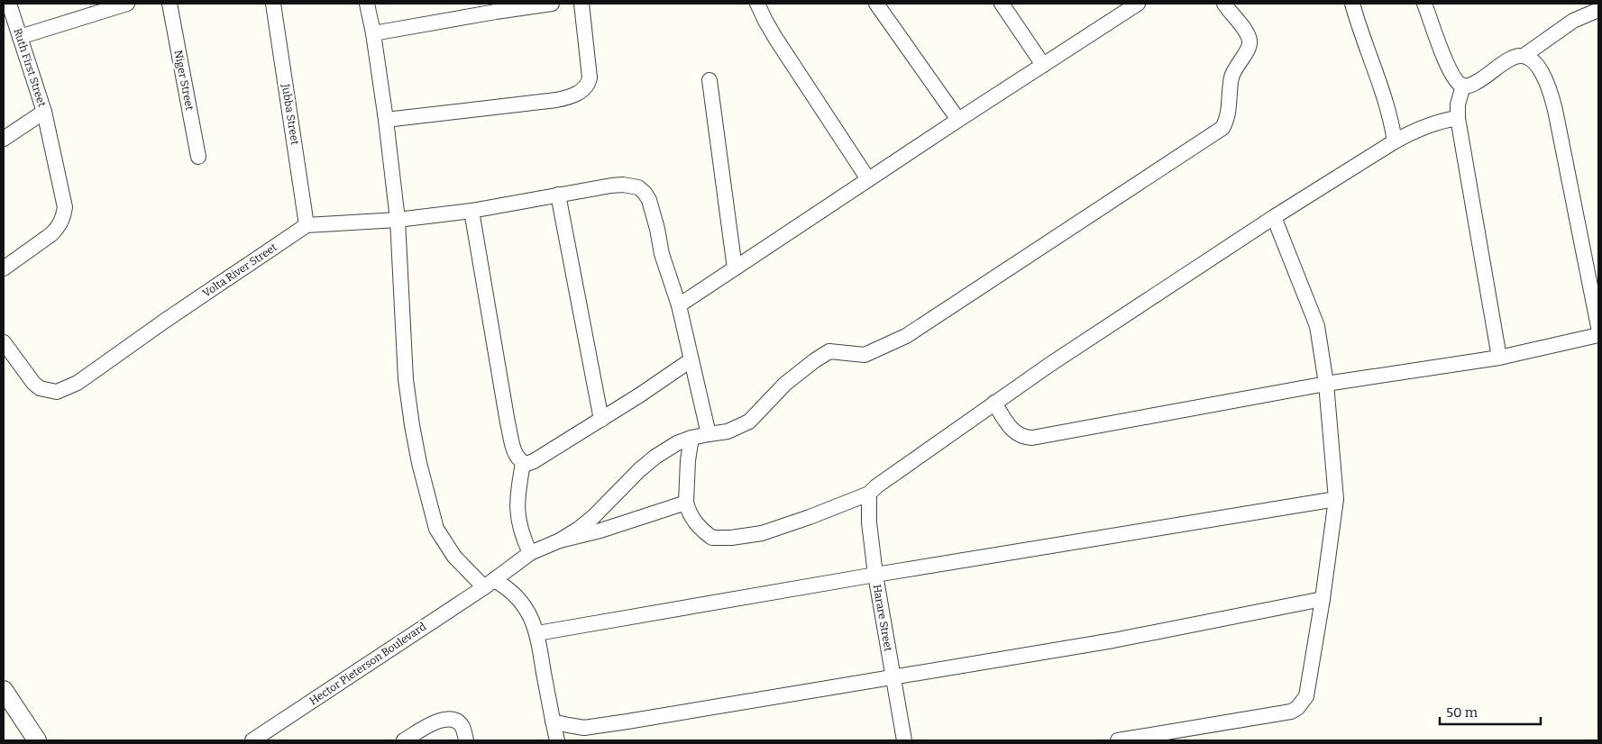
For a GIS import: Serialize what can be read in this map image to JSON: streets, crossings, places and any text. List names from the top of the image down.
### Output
{
  "streets": {
    "street": [
      "Ruth First Street",
      "Niger Street",
      "Jubba Street",
      "Volta River Street",
      "Harare Street",
      "Hector Pieterson Boulevard"
    ]
  },
  "crossings": [
    ["Jubba Street", "Volta River Street"]
  ],
  "scale_bar": "50 m"
}
